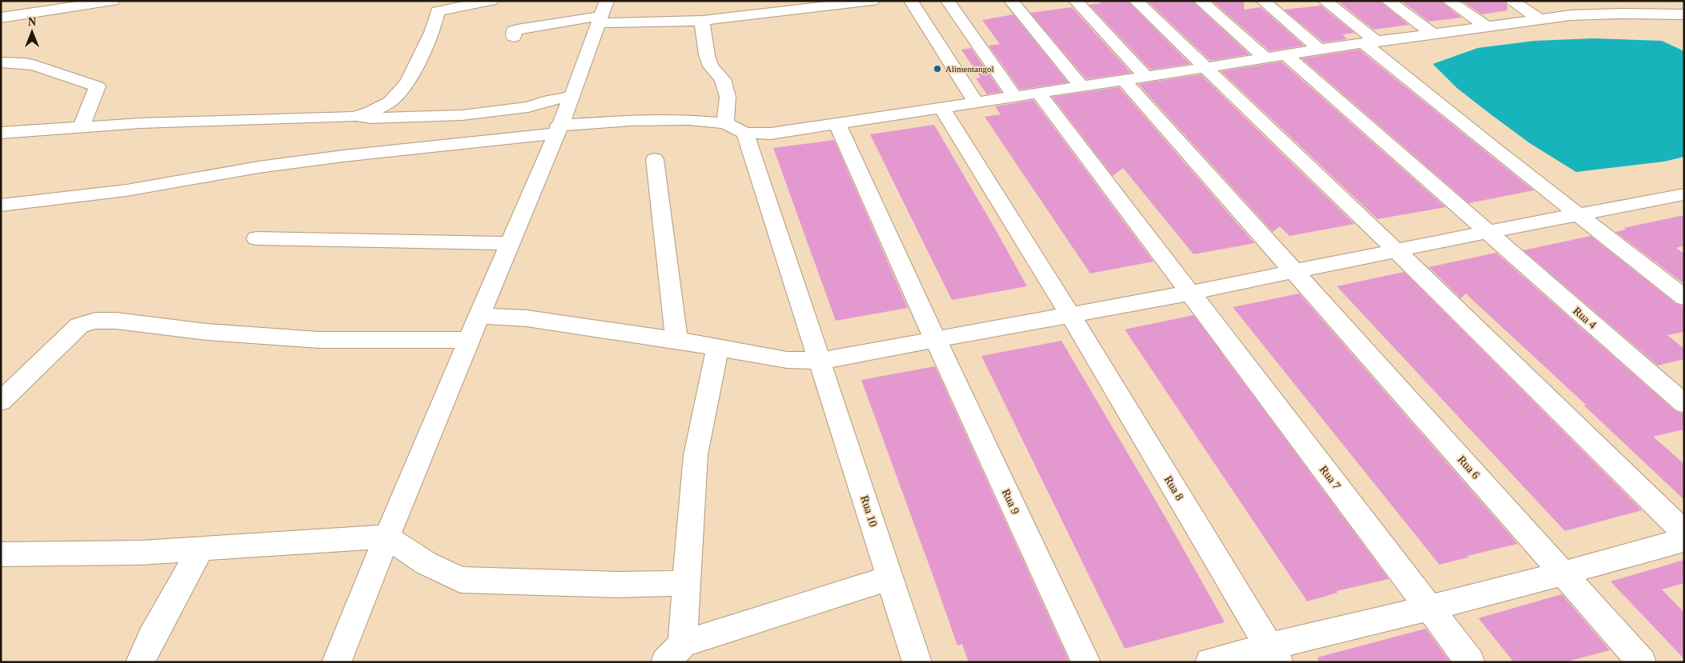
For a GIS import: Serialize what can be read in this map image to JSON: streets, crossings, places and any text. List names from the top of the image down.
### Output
{
  "streets": {
    "street": [
      "Rua 4",
      "Rua 6",
      "Rua 7",
      "Rua 8",
      "Rua 9",
      "Rua 10"
    ]
  },
  "places": ["Alimentangol"],
  "north": "top"
}
